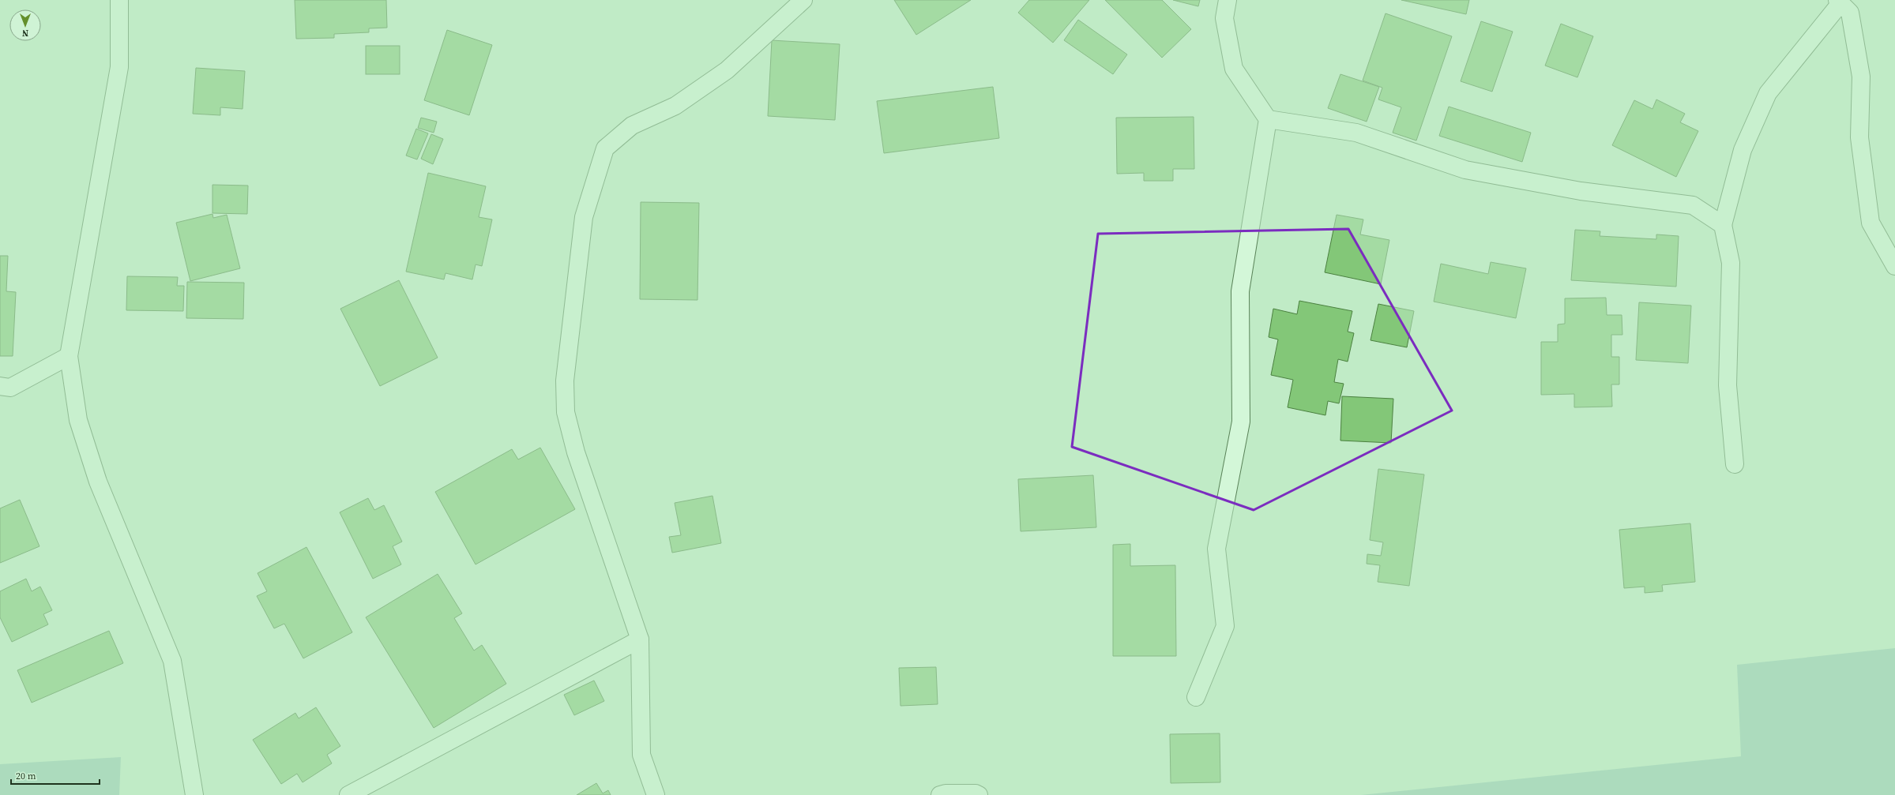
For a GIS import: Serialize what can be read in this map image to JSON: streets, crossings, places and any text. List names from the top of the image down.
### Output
{
  "scale_bar": "20 m",
  "north": "bottom"
}
